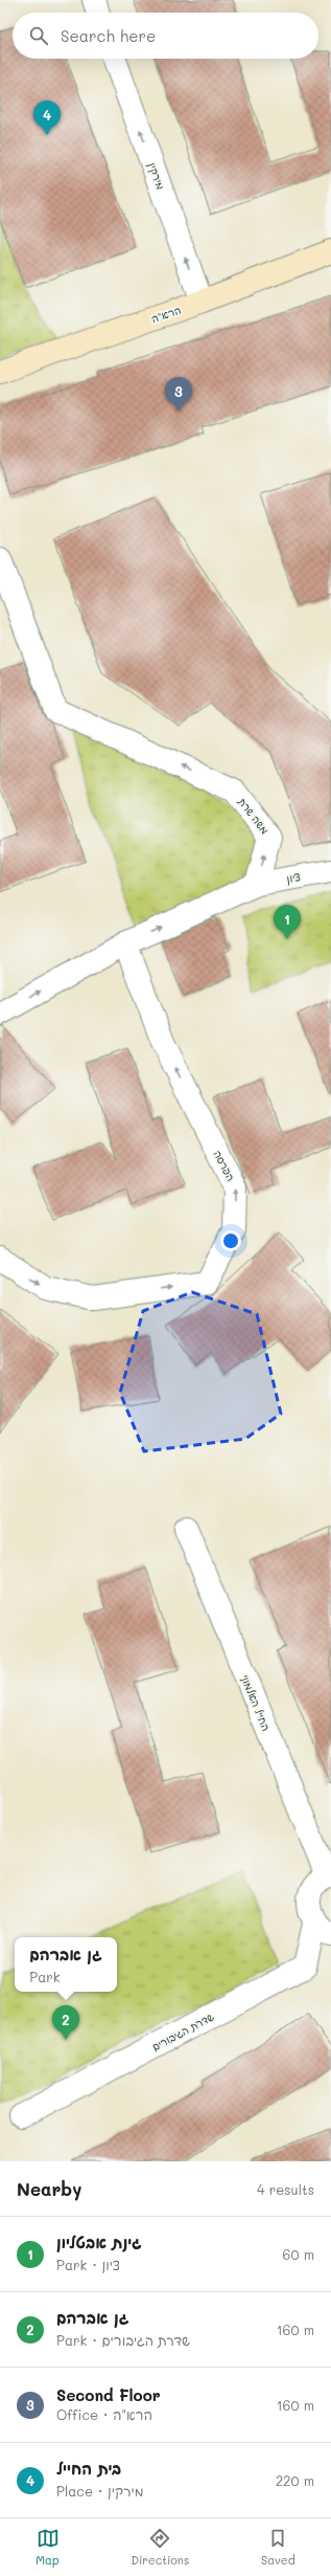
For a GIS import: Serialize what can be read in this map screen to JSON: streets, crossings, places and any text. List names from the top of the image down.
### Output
{
  "streets": {
    "street": [
      "מירקין",
      "הרא\"ה",
      "משה שרת",
      "ציון",
      "הפרסה",
      "החייל האלמוני",
      "שדרת הגיבורים"
    ]
  },
  "crossings": [
    ["מירקין", "הרא\"ה"],
    ["משה שרת", "ציון"]
  ],
  "one_way": ["מירקין", "משה שרת"],
  "page": {
    "search": "Search here",
    "pins": [
      "4",
      "3",
      "1",
      "2"
    ],
    "popup": ["גן אברהם", "Park"],
    "heading": ["Nearby", "4 results"],
    "list": [
      {
        "mark": "1",
        "name": "גינת אבטליון",
        "note": "Park · ציון",
        "value": "60 m"
      },
      {
        "mark": "2",
        "name": "גן אברהם",
        "note": "Park · שדרת הגיבורים",
        "value": "160 m"
      },
      {
        "mark": "3",
        "name": "Second Floor",
        "note": "Office · הרא\"ה",
        "value": "160 m"
      },
      {
        "mark": "4",
        "name": "בית החייל",
        "note": "Place · מירקין",
        "value": "220 m"
      }
    ],
    "nav": ["Map", "Directions", "Saved"]
  }
}
